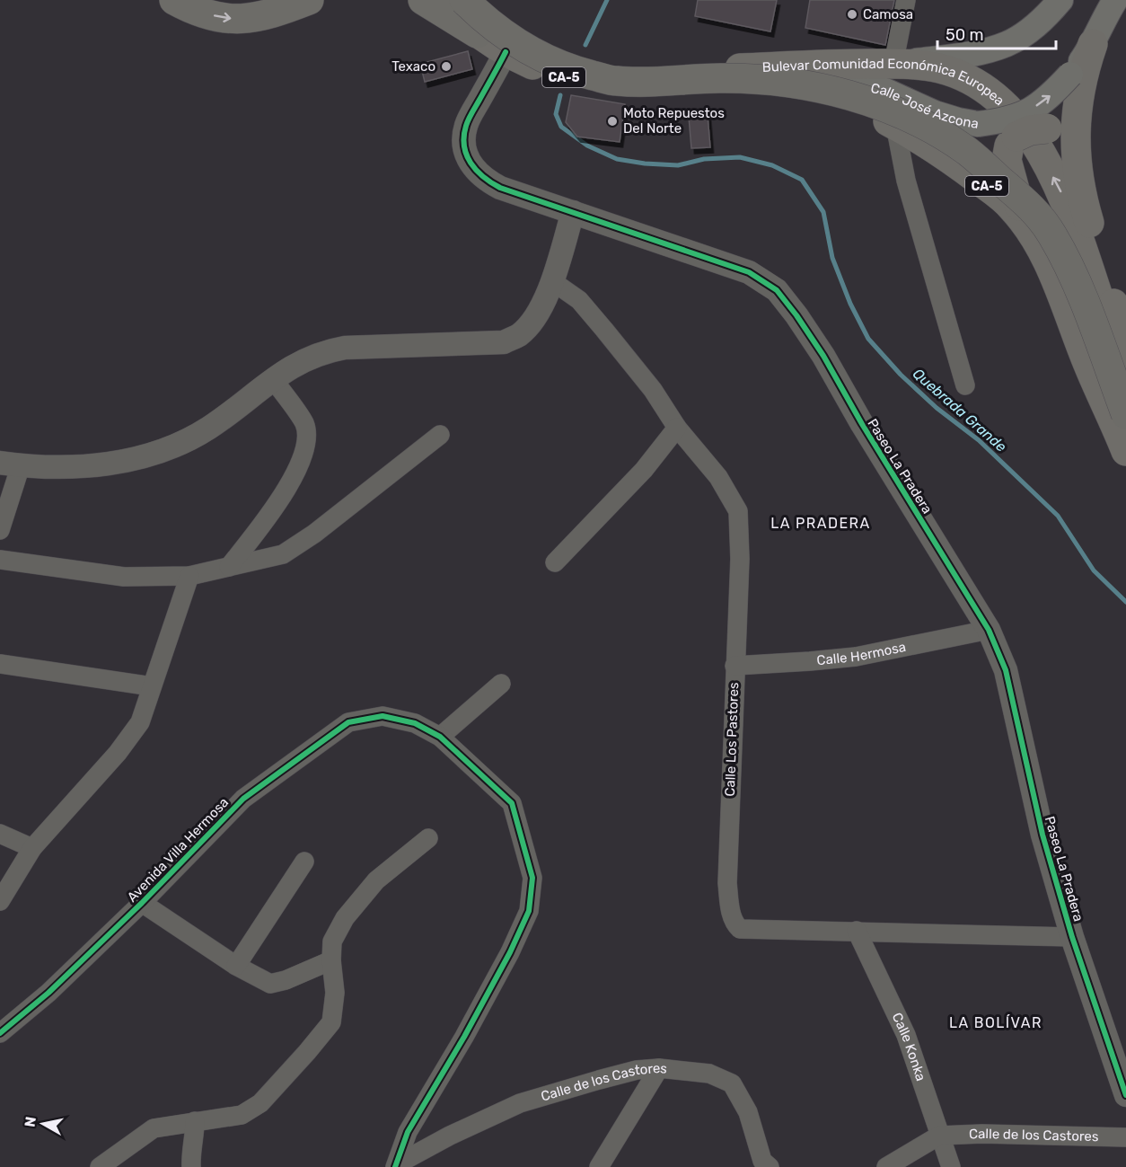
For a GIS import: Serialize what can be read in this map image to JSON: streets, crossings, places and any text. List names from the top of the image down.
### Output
{
  "streets": {
    "main road": ["CA-5", "Bulevar Comunidad Económica Europea", "Calle José Azcona"],
    "street": [
      "Paseo La Pradera",
      "Calle Hermosa",
      "Calle Los Pastores",
      "Avenida Villa Hermosa",
      "Calle Konka",
      "Calle de los Castores"
    ]
  },
  "crossings": [
    ["Bulevar Comunidad Económica Europea", "Calle José Azcona"],
    ["Bulevar Comunidad Económica Europea", "Paseo La Pradera"],
    ["Paseo La Pradera", "Calle Hermosa"],
    ["Paseo La Pradera", "Calle Los Pastores"],
    ["Calle Hermosa", "Calle Los Pastores"],
    ["Calle Los Pastores", "Calle Konka"],
    ["Avenida Villa Hermosa", "Calle de los Castores"],
    ["Calle Konka", "Calle de los Castores"]
  ],
  "districts": ["LA PRADERA", "LA BOLÍVAR"],
  "water": ["Quebrada Grande"],
  "places": ["Camosa", "Texaco", "Moto Repuestos Del Norte"],
  "scale_bar": "50 m",
  "north": "left"
}
